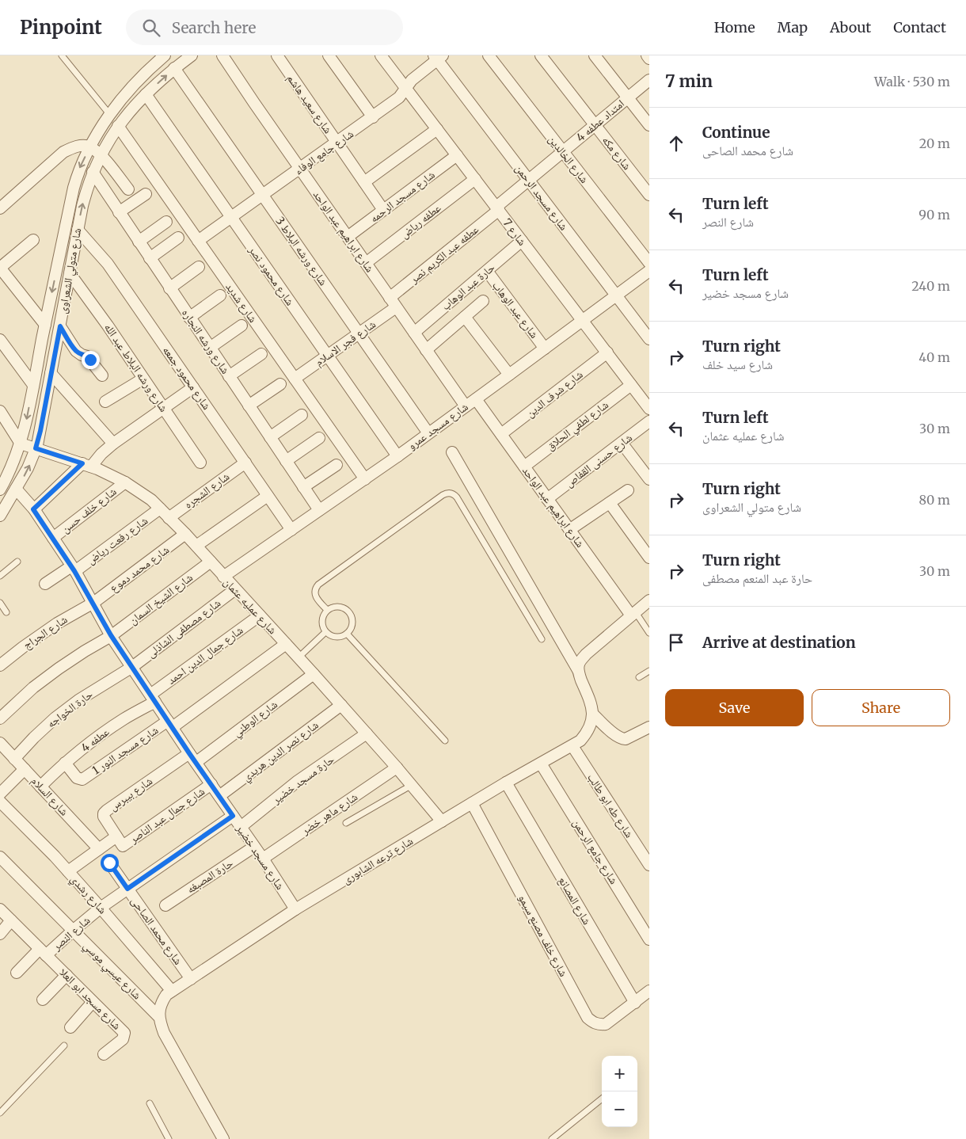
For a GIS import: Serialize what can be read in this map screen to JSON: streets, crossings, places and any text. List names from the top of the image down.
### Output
{
  "streets": {
    "street": [
      "شارع سعيد هاشم",
      "امتداد عطفه 4",
      "شارع جامع الوفاء",
      "شارع مكه",
      "شارع الخالدين",
      "شارع مسجد الرحمه",
      "شارع مسجد الرحمن",
      "عطفه رياض",
      "شارع ابراهيم عبد الواحد",
      "شارع 7",
      "شارع ورشه البلاط 3",
      "عطفه عبد الكريم نصر",
      "شارع متولي الشعراوى",
      "شارع محمود نصر",
      "حارة عبد الوهاب",
      "شارع شديد",
      "شارع عبد الوهاب",
      "شارع ورشه النجاره",
      "شارع فجر الاسلام",
      "شارع ورشه البلاط عبد الله",
      "شارع محمود جمعه",
      "شارع شرف الدين",
      "شارع لطفي الحلاق",
      "شارع مسجد عمرو",
      "شارع حسنى القفاص",
      "شارع الشجره",
      "شارع خلف حسن",
      "شارع رفعت رياض",
      "شارع محمد دموع",
      "شارع الشيخ السمان",
      "شارع عمليه عثمان",
      "شارع مصطفى الشاذلى",
      "شارع الجراج",
      "شارع جمال الدين احمد",
      "حارة الخواجه",
      "شارع الوطني",
      "عطفه 4",
      "شارع مسجد النور 1",
      "شارع نصر الدين هريدي",
      "حارة مسجد خضير",
      "شارع بيبرس",
      "شارع السلام",
      "شارع طه ابو طالب",
      "شارع ماهر خضر",
      "شارع جمال عبد الناصر",
      "شارع جامع الرحمن",
      "شارع مسجد خضير",
      "شارع ترعه الشابورى",
      "حارة المصبغه",
      "شارع رشدي",
      "شارع المصانع",
      "شارع محمد الصاحى",
      "شارع النصر",
      "شارع خلف مصنع سيمو",
      "شارع عيسي موسي",
      "شارع مسجد ابو العلا"
    ]
  },
  "crossings": [
    ["شارع سعيد هاشم", "شارع جامع الوفاء"],
    ["شارع سعيد هاشم", "شارع مسجد الرحمه"],
    ["امتداد عطفه 4", "شارع مكه"],
    ["امتداد عطفه 4", "شارع الخالدين"],
    ["امتداد عطفه 4", "شارع مسجد الرحمن"],
    ["امتداد عطفه 4", "شارع 7"],
    ["امتداد عطفه 4", "عطفه عبد الكريم نصر"],
    ["شارع جامع الوفاء", "شارع مسجد الرحمن"],
    ["شارع جامع الوفاء", "شارع ابراهيم عبد الواحد"],
    ["شارع جامع الوفاء", "شارع 7"],
    ["شارع جامع الوفاء", "شارع ورشه البلاط 3"],
    ["شارع جامع الوفاء", "شارع محمود نصر"],
    ["شارع جامع الوفاء", "شارع شديد"],
    ["شارع مسجد الرحمه", "شارع ابراهيم عبد الواحد"],
    ["شارع مسجد الرحمه", "شارع 7"],
    ["شارع مسجد الرحمن", "شارع مسجد عمرو"],
    ["عطفه رياض", "شارع ابراهيم عبد الواحد"],
    ["عطفه رياض", "شارع 7"],
    ["شارع ابراهيم عبد الواحد", "عطفه عبد الكريم نصر"],
    ["شارع ابراهيم عبد الواحد", "حارة عبد الوهاب"],
    ["شارع ابراهيم عبد الواحد", "شارع فجر الاسلام"],
    ["شارع ابراهيم عبد الواحد", "شارع شرف الدين"],
    ["شارع ابراهيم عبد الواحد", "شارع لطفي الحلاق"],
    ["شارع ابراهيم عبد الواحد", "شارع مسجد عمرو"],
    ["شارع ابراهيم عبد الواحد", "شارع حسنى القفاص"],
    ["شارع 7", "عطفه عبد الكريم نصر"],
    ["شارع 7", "حارة عبد الوهاب"],
    ["شارع 7", "شارع شرف الدين"],
    ["شارع 7", "شارع لطفي الحلاق"],
    ["شارع 7", "شارع مسجد عمرو"],
    ["شارع ورشه البلاط 3", "شارع متولي الشعراوى"],
    ["شارع ورشه البلاط 3", "شارع فجر الاسلام"],
    ["شارع ورشه البلاط 3", "شارع مسجد عمرو"],
    ["عطفه عبد الكريم نصر", "شارع فجر الاسلام"],
    ["شارع متولي الشعراوى", "شارع محمود نصر"],
    ["شارع متولي الشعراوى", "شارع شديد"],
    ["شارع متولي الشعراوى", "شارع ورشه النجاره"],
    ["شارع متولي الشعراوى", "شارع ورشه البلاط عبد الله"],
    ["شارع متولي الشعراوى", "شارع محمود جمعه"],
    ["شارع متولي الشعراوى", "شارع عمليه عثمان"],
    ["شارع متولي الشعراوى", "شارع مسجد خضير"],
    ["شارع محمود نصر", "شارع فجر الاسلام"],
    ["شارع محمود نصر", "شارع مسجد عمرو"],
    ["حارة عبد الوهاب", "شارع عبد الوهاب"],
    ["شارع شديد", "شارع فجر الاسلام"],
    ["شارع شديد", "شارع مسجد عمرو"],
    ["شارع عبد الوهاب", "شارع مسجد عمرو"],
    ["شارع ورشه النجاره", "شارع مسجد عمرو"],
    ["شارع محمود جمعه", "شارع مسجد عمرو"],
    ["شارع محمود جمعه", "شارع الشجره"],
    ["شارع مسجد عمرو", "شارع عمليه عثمان"],
    ["شارع الشجره", "شارع عمليه عثمان"],
    ["شارع خلف حسن", "شارع عمليه عثمان"],
    ["شارع خلف حسن", "شارع مسجد خضير"],
    ["شارع رفعت رياض", "شارع عمليه عثمان"],
    ["شارع رفعت رياض", "شارع مسجد خضير"],
    ["شارع محمد دموع", "شارع عمليه عثمان"],
    ["شارع محمد دموع", "شارع الجراج"],
    ["شارع محمد دموع", "شارع مسجد خضير"],
    ["شارع الشيخ السمان", "شارع عمليه عثمان"],
    ["شارع الشيخ السمان", "شارع مسجد خضير"],
    ["شارع عمليه عثمان", "شارع مصطفى الشاذلى"],
    ["شارع عمليه عثمان", "شارع جمال الدين احمد"],
    ["شارع عمليه عثمان", "شارع الوطني"],
    ["شارع عمليه عثمان", "شارع نصر الدين هريدي"],
    ["شارع عمليه عثمان", "حارة مسجد خضير"],
    ["شارع عمليه عثمان", "شارع ماهر خضر"],
    ["شارع عمليه عثمان", "شارع ترعه الشابورى"],
    ["شارع مصطفى الشاذلى", "حارة الخواجه"],
    ["شارع مصطفى الشاذلى", "شارع مسجد خضير"],
    ["شارع الجراج", "شارع مسجد خضير"],
    ["شارع جمال الدين احمد", "عطفه 4"],
    ["شارع جمال الدين احمد", "شارع مسجد خضير"],
    ["حارة الخواجه", "شارع السلام"],
    ["حارة الخواجه", "شارع مسجد خضير"],
    ["شارع الوطني", "شارع مسجد خضير"],
    ["عطفه 4", "شارع مسجد النور 1"],
    ["عطفه 4", "شارع السلام"],
    ["عطفه 4", "شارع مسجد خضير"],
    ["شارع مسجد النور 1", "شارع مسجد خضير"],
    ["شارع نصر الدين هريدي", "شارع مسجد خضير"],
    ["حارة مسجد خضير", "شارع مسجد خضير"],
    ["شارع بيبرس", "شارع جمال عبد الناصر"],
    ["شارع بيبرس", "شارع مسجد خضير"],
    ["شارع طه ابو طالب", "شارع ترعه الشابورى"],
    ["شارع ماهر خضر", "شارع مسجد خضير"],
    ["شارع جمال عبد الناصر", "شارع مسجد خضير"],
    ["شارع جامع الرحمن", "شارع ترعه الشابورى"],
    ["شارع مسجد خضير", "شارع ترعه الشابورى"],
    ["شارع مسجد خضير", "حارة المصبغه"],
    ["شارع مسجد خضير", "شارع النصر"],
    ["شارع ترعه الشابورى", "شارع رشدي"],
    ["شارع ترعه الشابورى", "شارع المصانع"],
    ["شارع ترعه الشابورى", "شارع محمد الصاحى"],
    ["شارع ترعه الشابورى", "شارع خلف مصنع سيمو"],
    ["شارع ترعه الشابورى", "شارع عيسي موسي"],
    ["شارع رشدي", "شارع النصر"],
    ["شارع المصانع", "شارع خلف مصنع سيمو"],
    ["شارع محمد الصاحى", "شارع النصر"],
    ["شارع النصر", "شارع عيسي موسي"],
    ["شارع النصر", "شارع مسجد ابو العلا"]
  ],
  "page": {
    "header": "Pinpoint",
    "search": "Search here",
    "nav": [
      "Home",
      "Map",
      "About",
      "Contact"
    ],
    "heading": ["7 min", "Walk · 530 m"],
    "list": [
      ["Continue", "شارع محمد الصاحى", "20 m"],
      ["Turn left", "شارع النصر", "90 m"],
      ["Turn left", "شارع مسجد خضير", "240 m"],
      ["Turn right", "شارع سيد خلف", "40 m"],
      ["Turn left", "شارع عمليه عثمان", "30 m"],
      ["Turn right", "شارع متولي الشعراوى", "80 m"],
      ["Turn right", "حارة عبد المنعم مصطفى", "30 m"],
      "Arrive at destination"
    ],
    "buttons": ["Save", "Share"],
    "map_buttons": ["+", "−"]
  }
}
